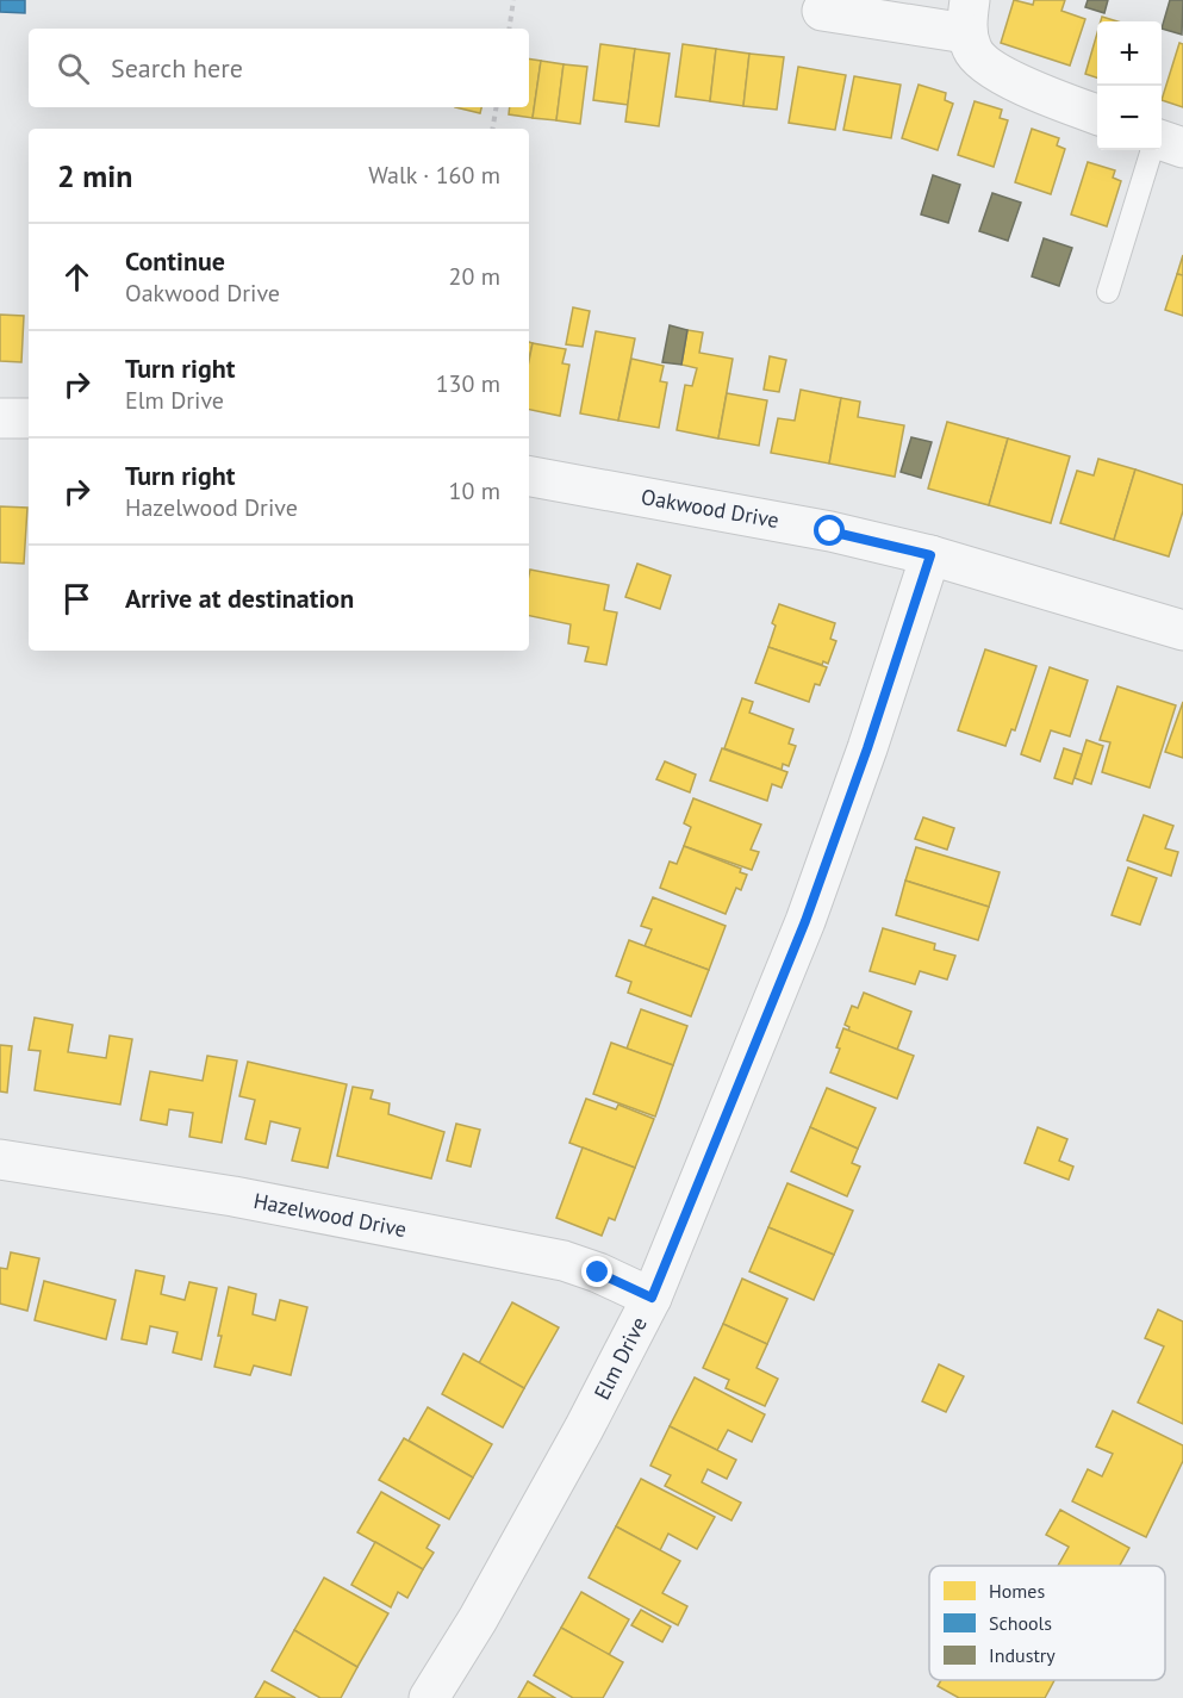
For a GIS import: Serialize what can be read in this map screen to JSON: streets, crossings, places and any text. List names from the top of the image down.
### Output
{
  "streets": {
    "street": ["Oakwood Drive", "Hazelwood Drive", "Elm Drive"]
  },
  "crossings": [
    ["Oakwood Drive", "Elm Drive"],
    ["Hazelwood Drive", "Elm Drive"]
  ],
  "legend": ["Homes", "Schools", "Industry"],
  "page": {
    "map_buttons": ["+", "−"],
    "search": "Search here",
    "heading": ["2 min", "Walk · 160 m"],
    "list": [
      ["Continue", "Oakwood Drive", "20 m"],
      ["Turn right", "Elm Drive", "130 m"],
      ["Turn right", "Hazelwood Drive", "10 m"],
      "Arrive at destination"
    ]
  }
}
